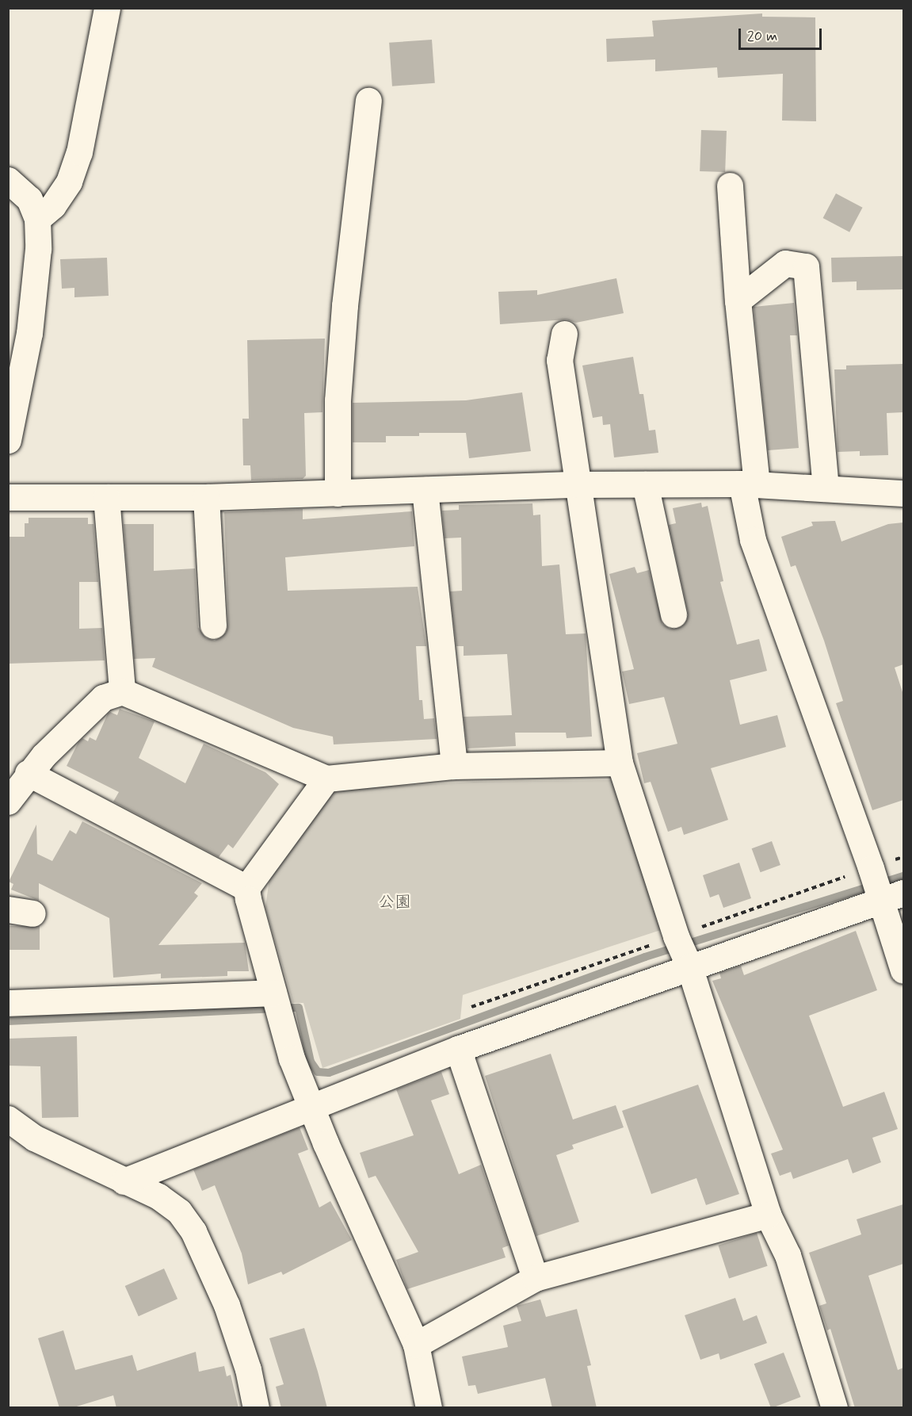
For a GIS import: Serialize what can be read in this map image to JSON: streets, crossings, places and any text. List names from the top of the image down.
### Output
{
  "parks": ["公園"],
  "scale_bar": "20 m"
}
